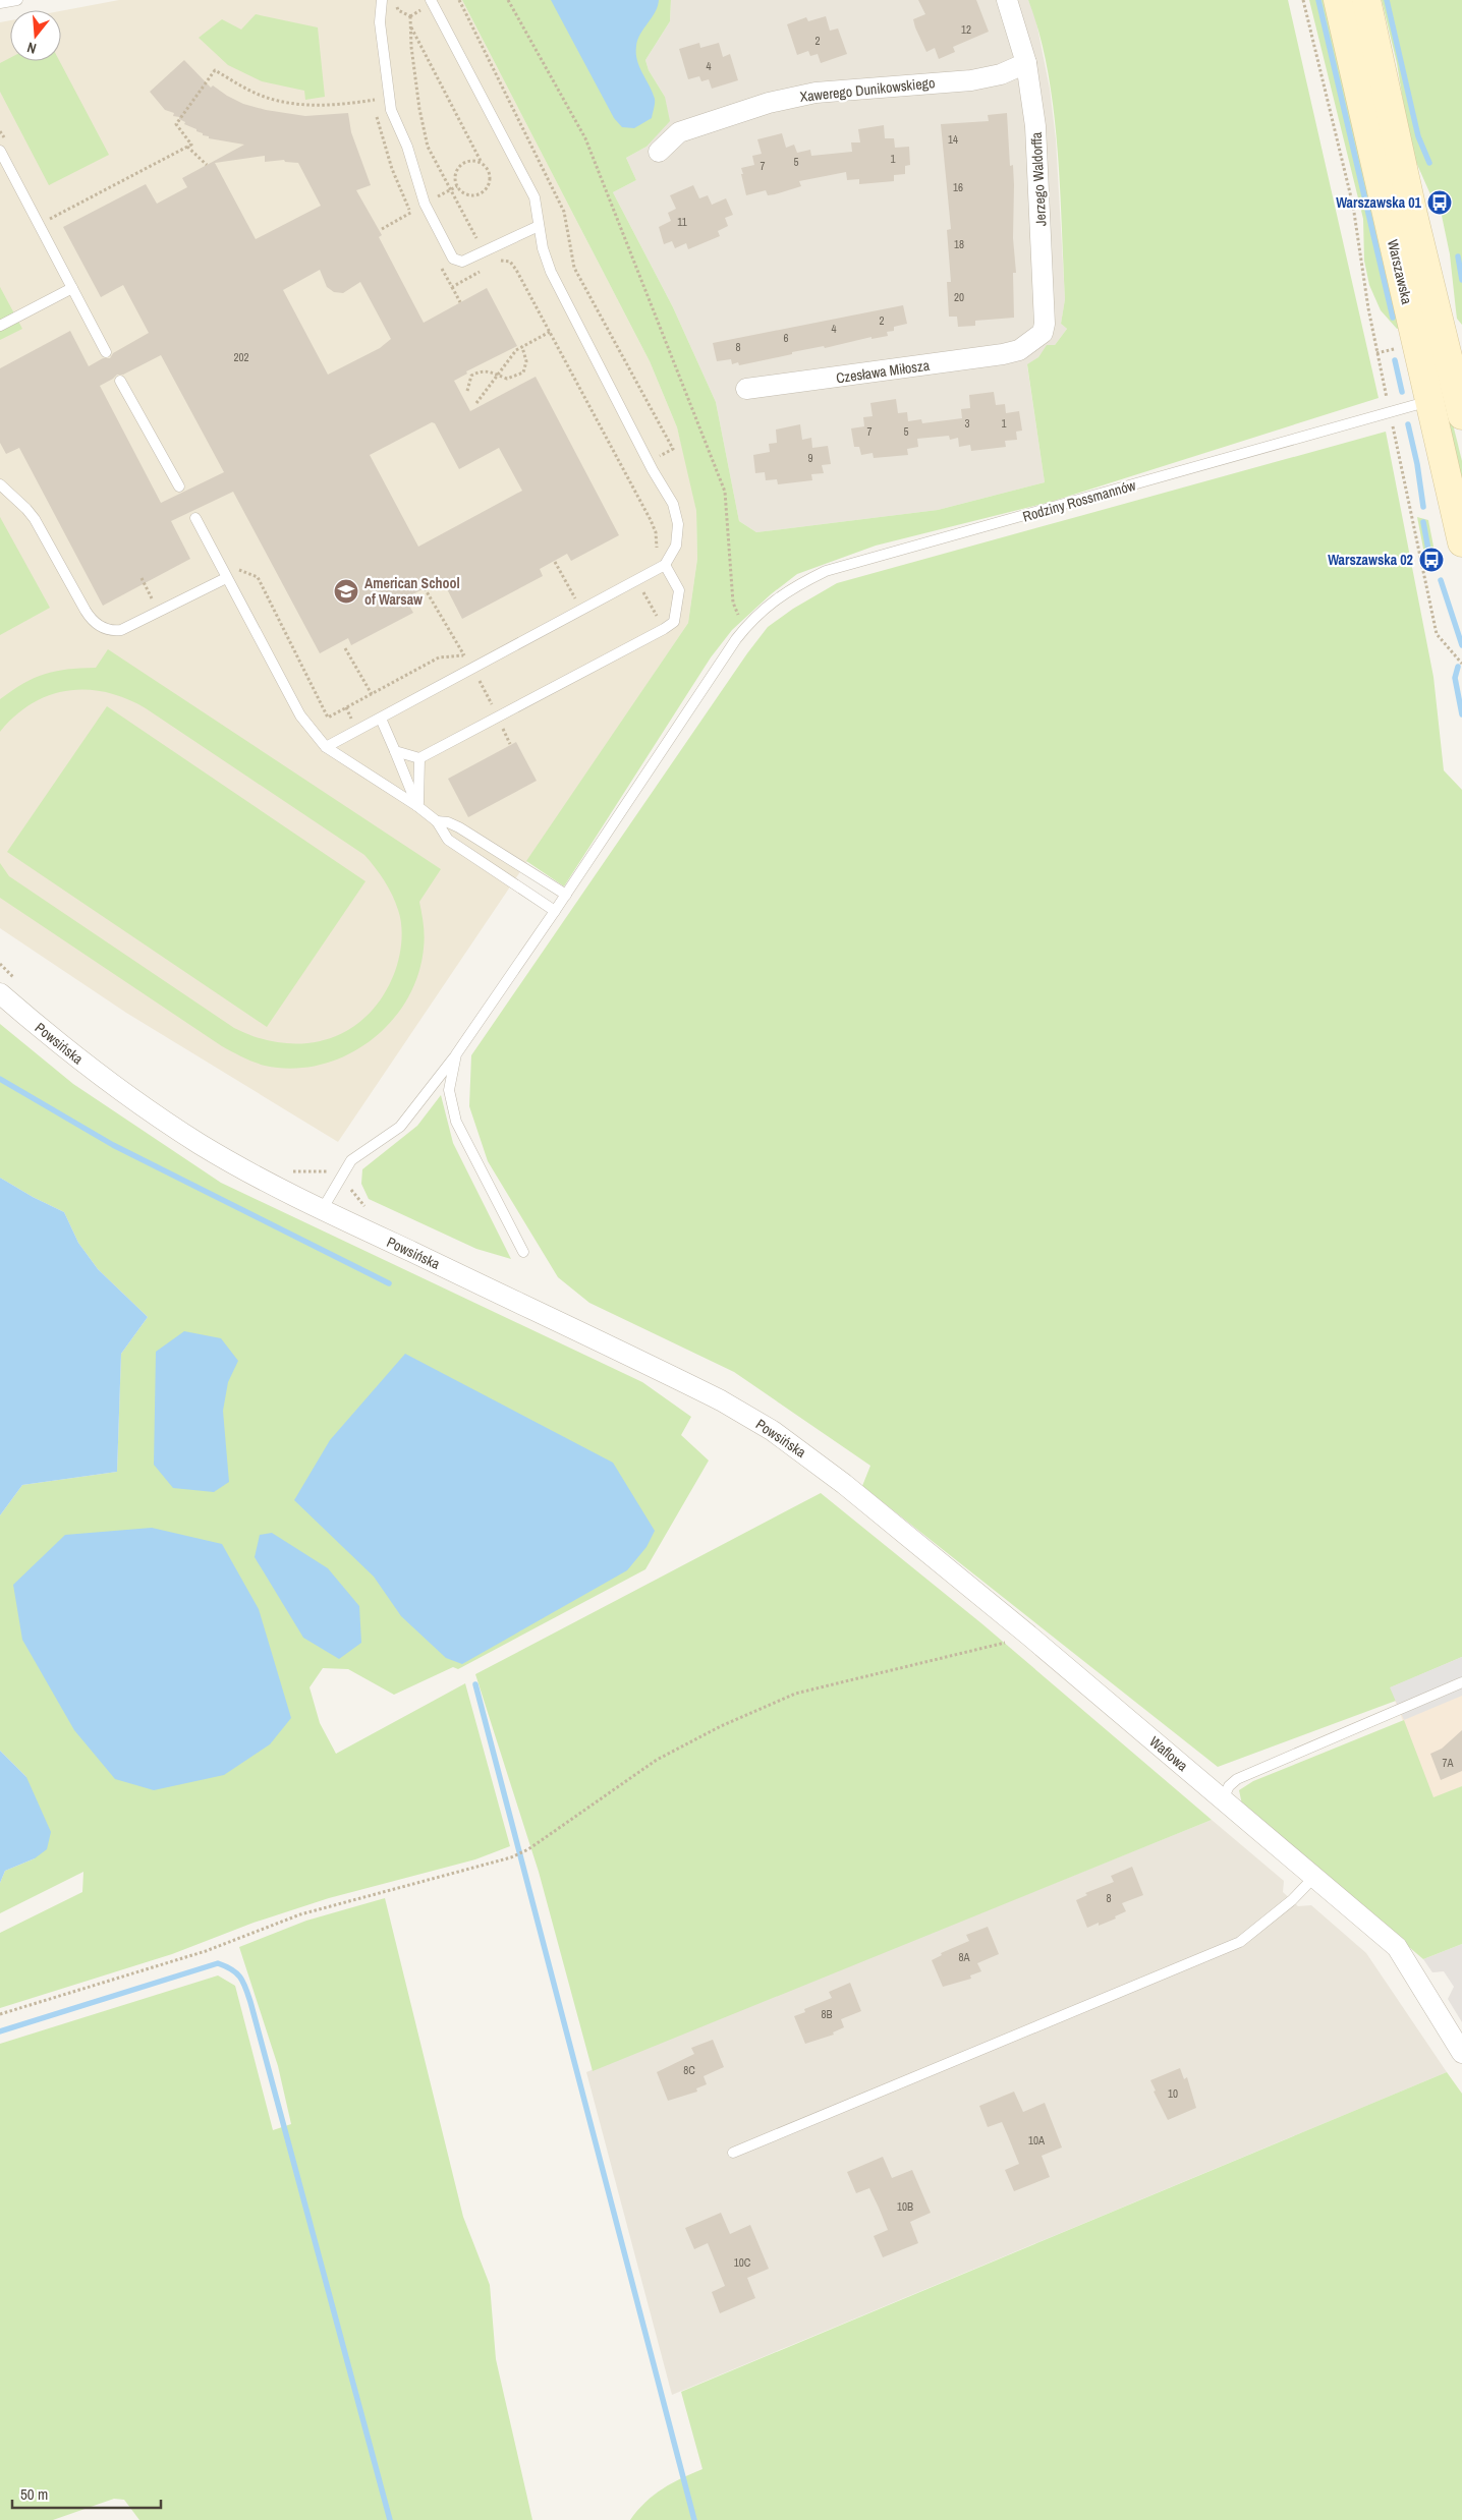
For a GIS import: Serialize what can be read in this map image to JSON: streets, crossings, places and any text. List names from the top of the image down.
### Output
{
  "streets": {
    "main road": ["Warszawska"],
    "street": [
      "Xawerego Dunikowskiego",
      "Jerzego Waldorffa",
      "Czesława Miłosza",
      "Powsińska",
      "Waflowa"
    ],
    "lane": ["Rodziny Rossmannów"]
  },
  "crossings": [
    ["Xawerego Dunikowskiego", "Jerzego Waldorffa"],
    ["Jerzego Waldorffa", "Czesława Miłosza"],
    ["Warszawska", "Rodziny Rossmannów"],
    ["Rodziny Rossmannów", "Powsińska"],
    ["Powsińska", "Waflowa"]
  ],
  "places": {
    "bus stop": ["Warszawska 01", "Warszawska 02"],
    "school or university": ["American School of Warsaw"]
  },
  "house_numbers": [
    "12",
    "2",
    "4",
    "14",
    "1",
    "5",
    "7",
    "16",
    "11",
    "18",
    "20",
    "2",
    "4",
    "6",
    "8",
    "202",
    "3",
    "1",
    "7",
    "5",
    "9",
    "7A",
    "8",
    "8A",
    "8B",
    "8C",
    "10",
    "10A",
    "10B",
    "10C"
  ],
  "scale_bar": "50 m",
  "north": "bottom"
}
